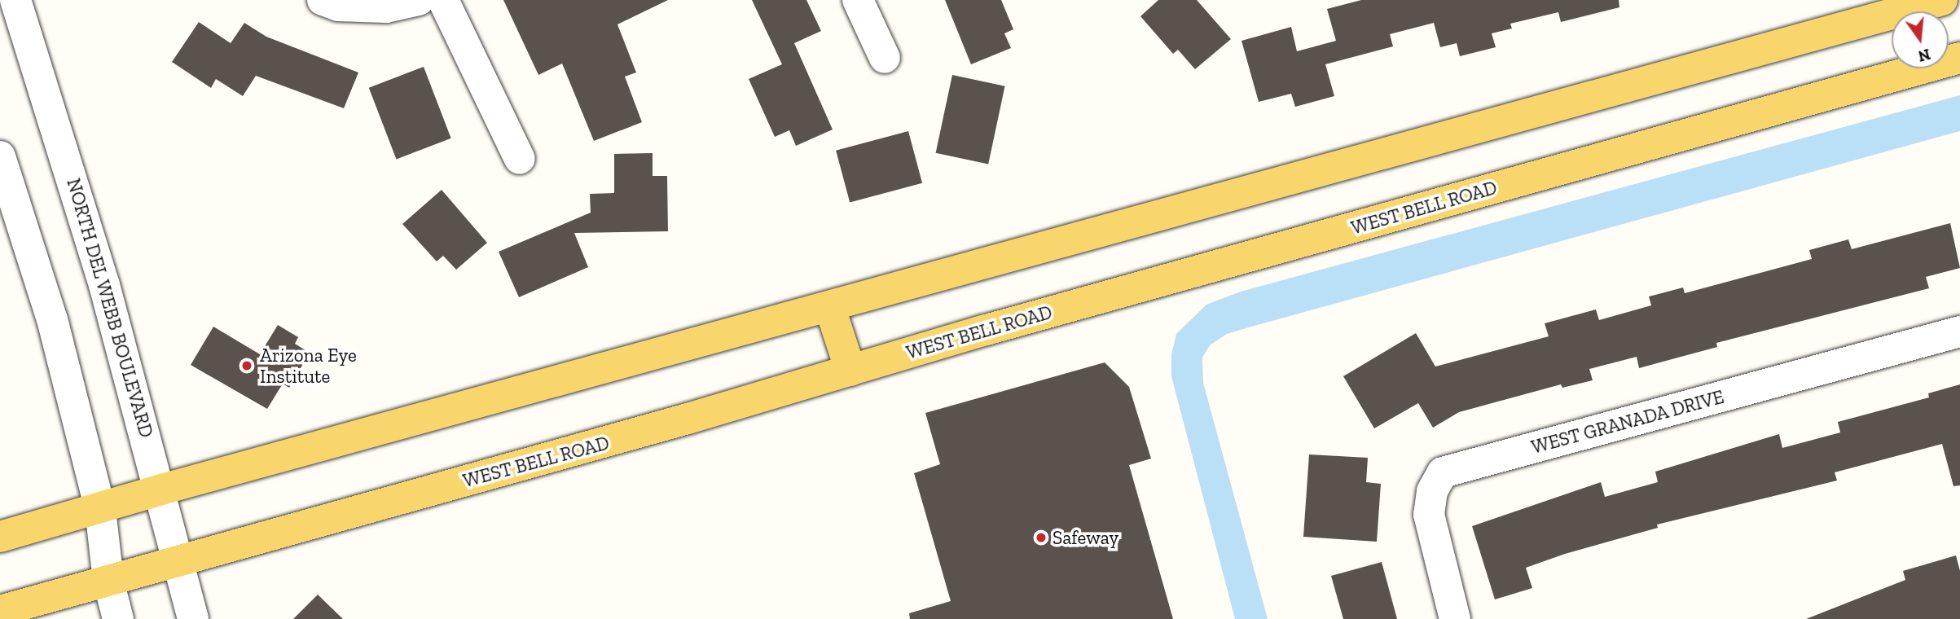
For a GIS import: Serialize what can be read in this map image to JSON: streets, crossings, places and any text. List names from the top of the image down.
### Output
{
  "streets": {
    "main road": ["WEST BELL ROAD"],
    "street": ["NORTH DEL WEBB BOULEVARD", "WEST GRANADA DRIVE"]
  },
  "crossings": [
    ["WEST BELL ROAD", "NORTH DEL WEBB BOULEVARD"]
  ],
  "places": ["Arizona Eye Institute", "Safeway"],
  "north": "bottom"
}
